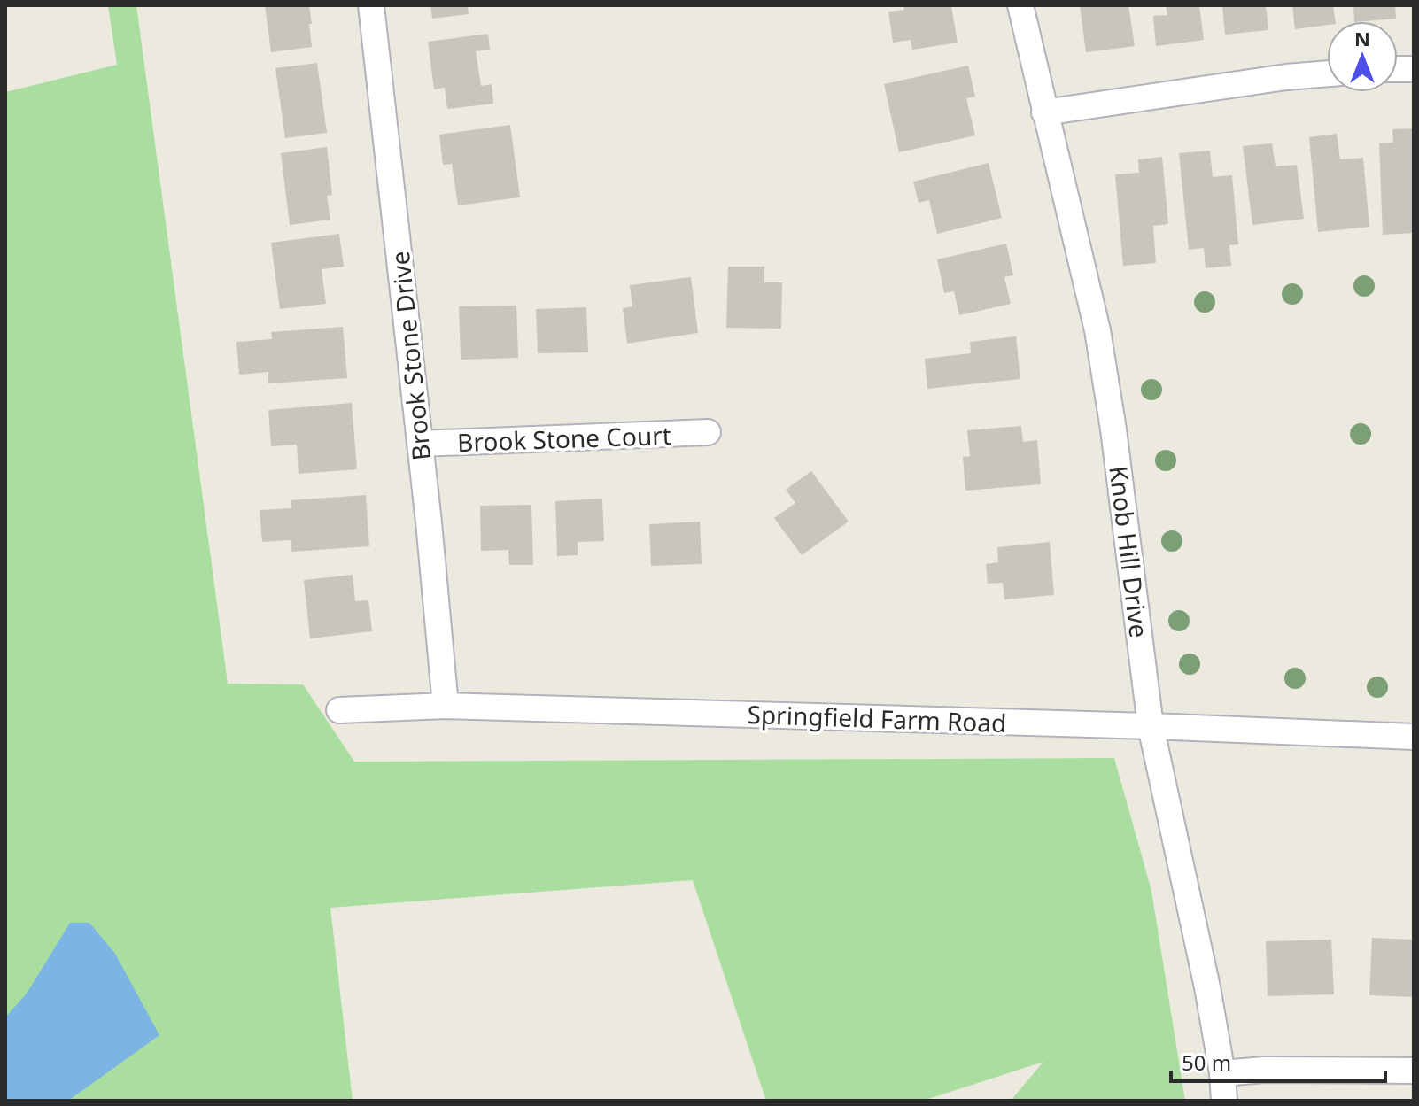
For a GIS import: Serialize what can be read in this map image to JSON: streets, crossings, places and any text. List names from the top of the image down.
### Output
{
  "streets": {
    "street": [
      "Brook Stone Drive",
      "Brook Stone Court",
      "Knob Hill Drive",
      "Springfield Farm Road"
    ]
  },
  "crossings": [
    ["Brook Stone Drive", "Brook Stone Court"],
    ["Brook Stone Drive", "Springfield Farm Road"],
    ["Knob Hill Drive", "Springfield Farm Road"]
  ],
  "scale_bar": "50 m",
  "north": "top"
}
